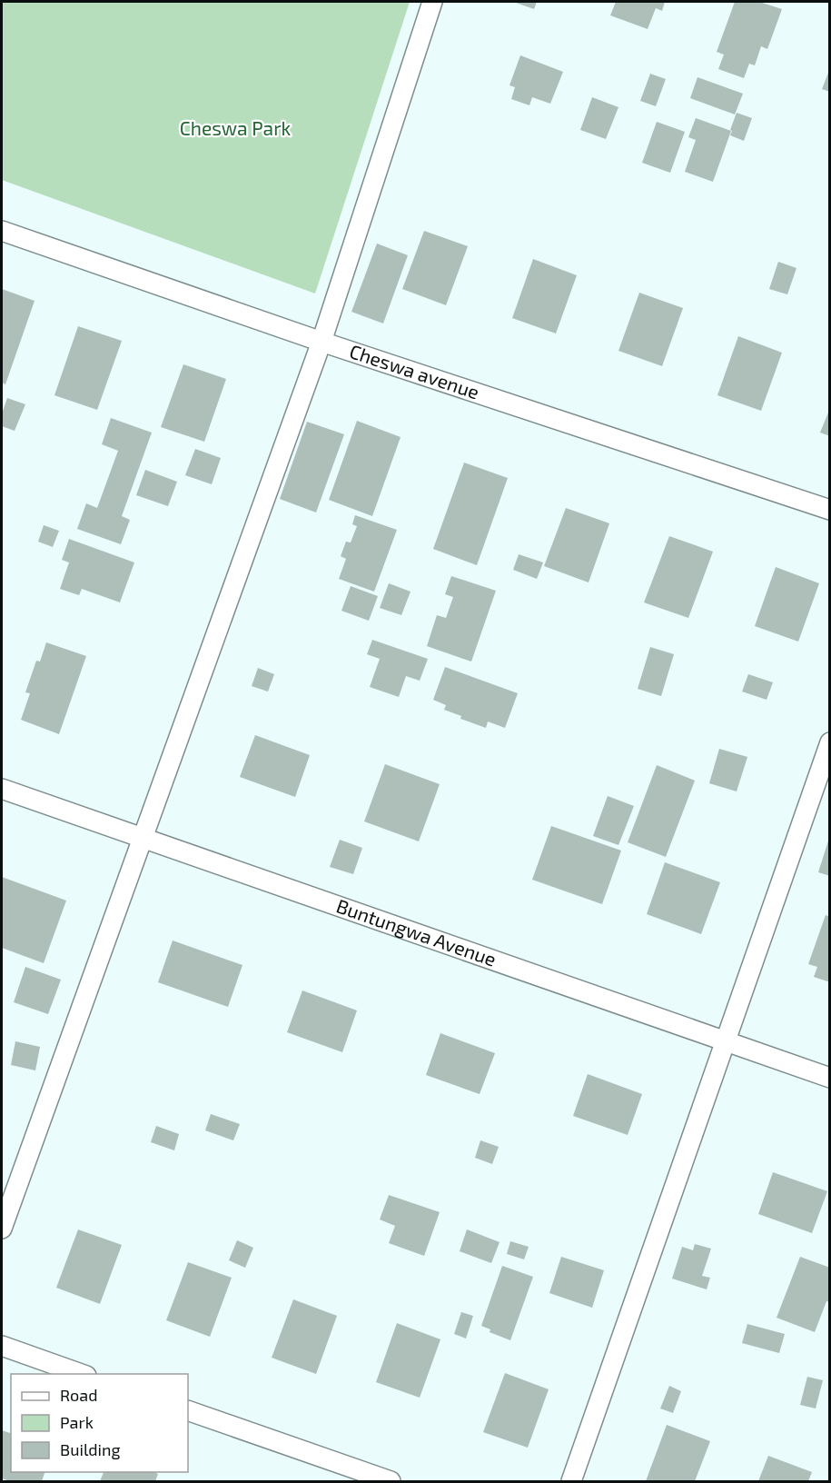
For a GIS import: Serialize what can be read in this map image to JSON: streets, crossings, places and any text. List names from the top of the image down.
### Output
{
  "streets": {
    "street": ["Cheswa avenue", "Buntungwa Avenue"]
  },
  "parks": ["Cheswa Park"],
  "legend": ["Road", "Park", "Building"]
}
